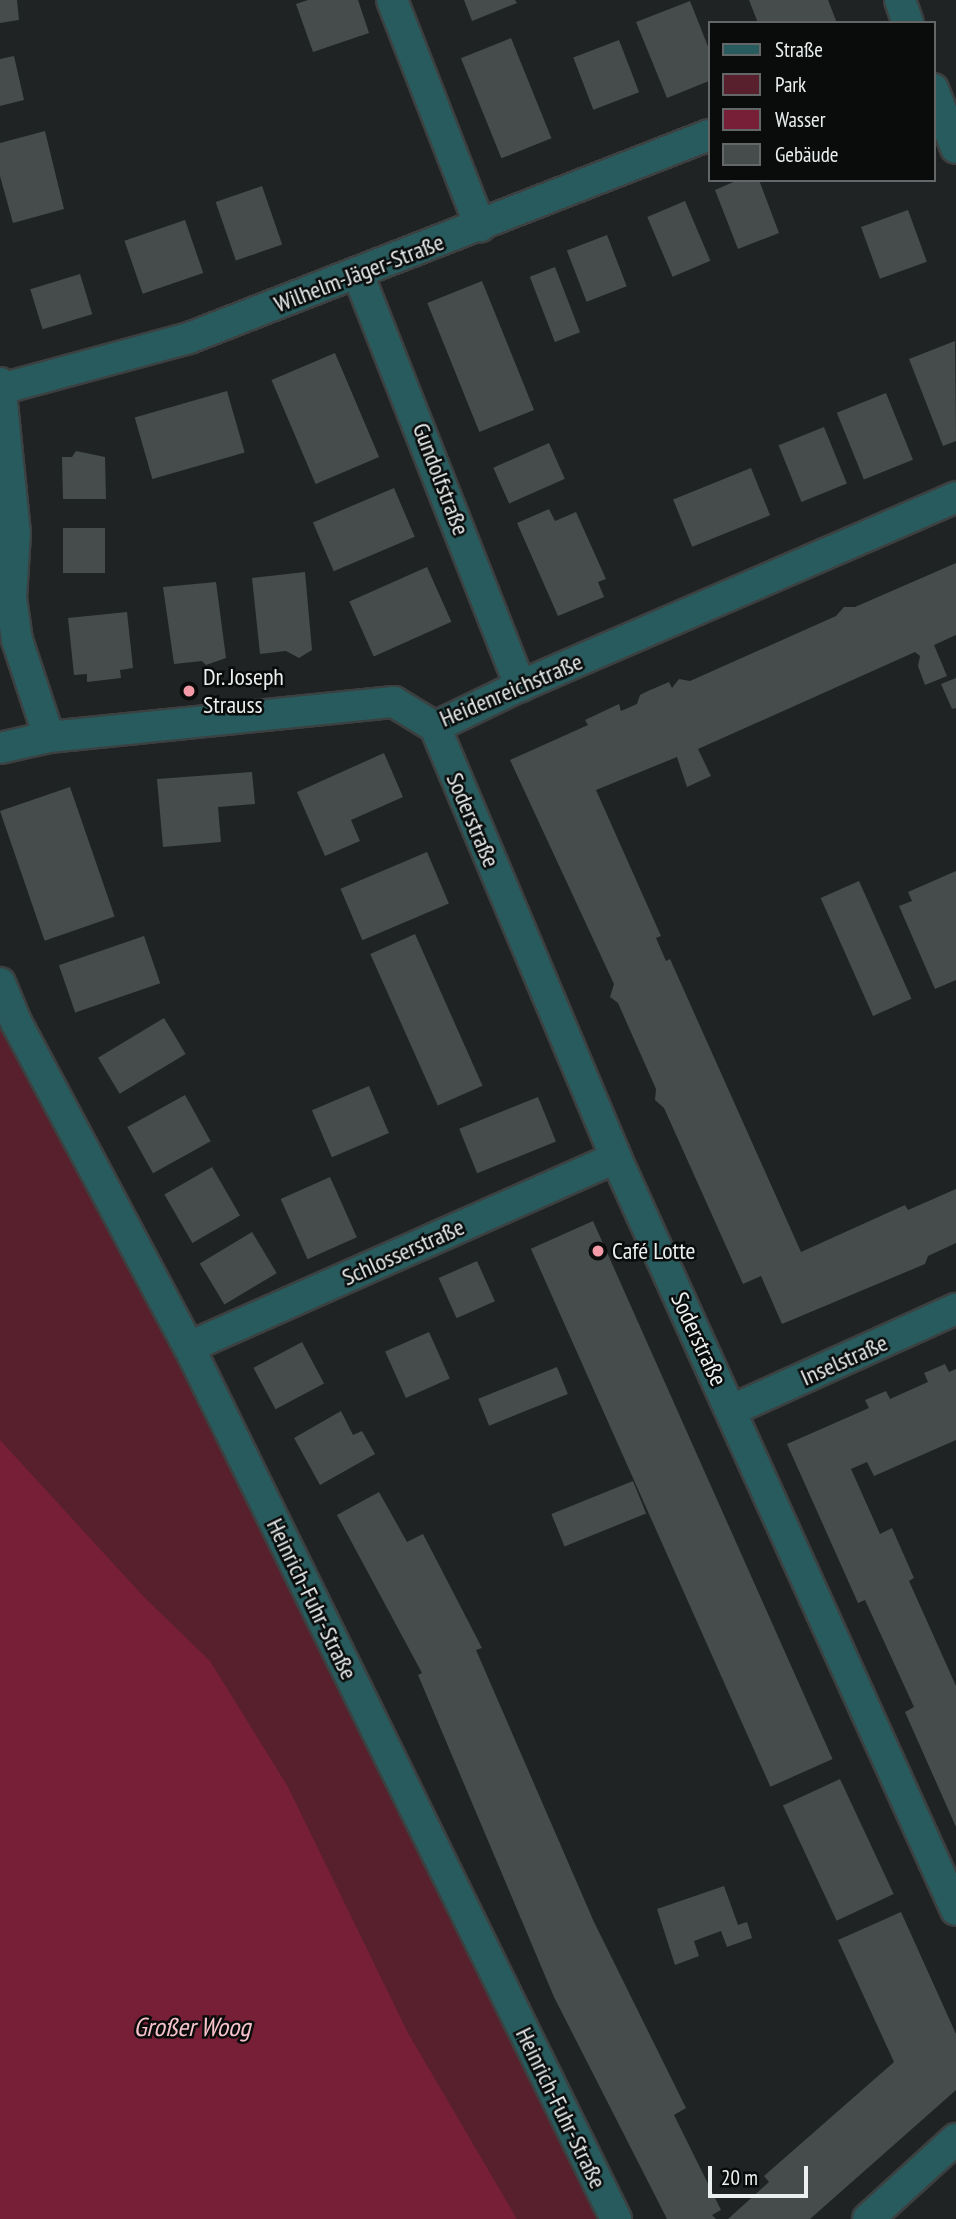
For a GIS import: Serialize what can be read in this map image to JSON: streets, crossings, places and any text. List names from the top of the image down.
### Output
{
  "streets": {
    "street": [
      "Wilhelm-Jäger-Straße",
      "Gundolfstraße",
      "Heidenreichstraße",
      "Soderstraße",
      "Schlosserstraße",
      "Inselstraße",
      "Heinrich-Fuhr-Straße"
    ]
  },
  "crossings": [
    ["Wilhelm-Jäger-Straße", "Gundolfstraße"],
    ["Gundolfstraße", "Heidenreichstraße"],
    ["Heidenreichstraße", "Soderstraße"],
    ["Soderstraße", "Schlosserstraße"],
    ["Soderstraße", "Inselstraße"],
    ["Schlosserstraße", "Heinrich-Fuhr-Straße"]
  ],
  "water": ["Großer Woog"],
  "places": ["Dr. Joseph Strauss", "Café Lotte"],
  "legend": [
    "Straße",
    "Park",
    "Wasser",
    "Gebäude"
  ],
  "scale_bar": "20 m"
}
